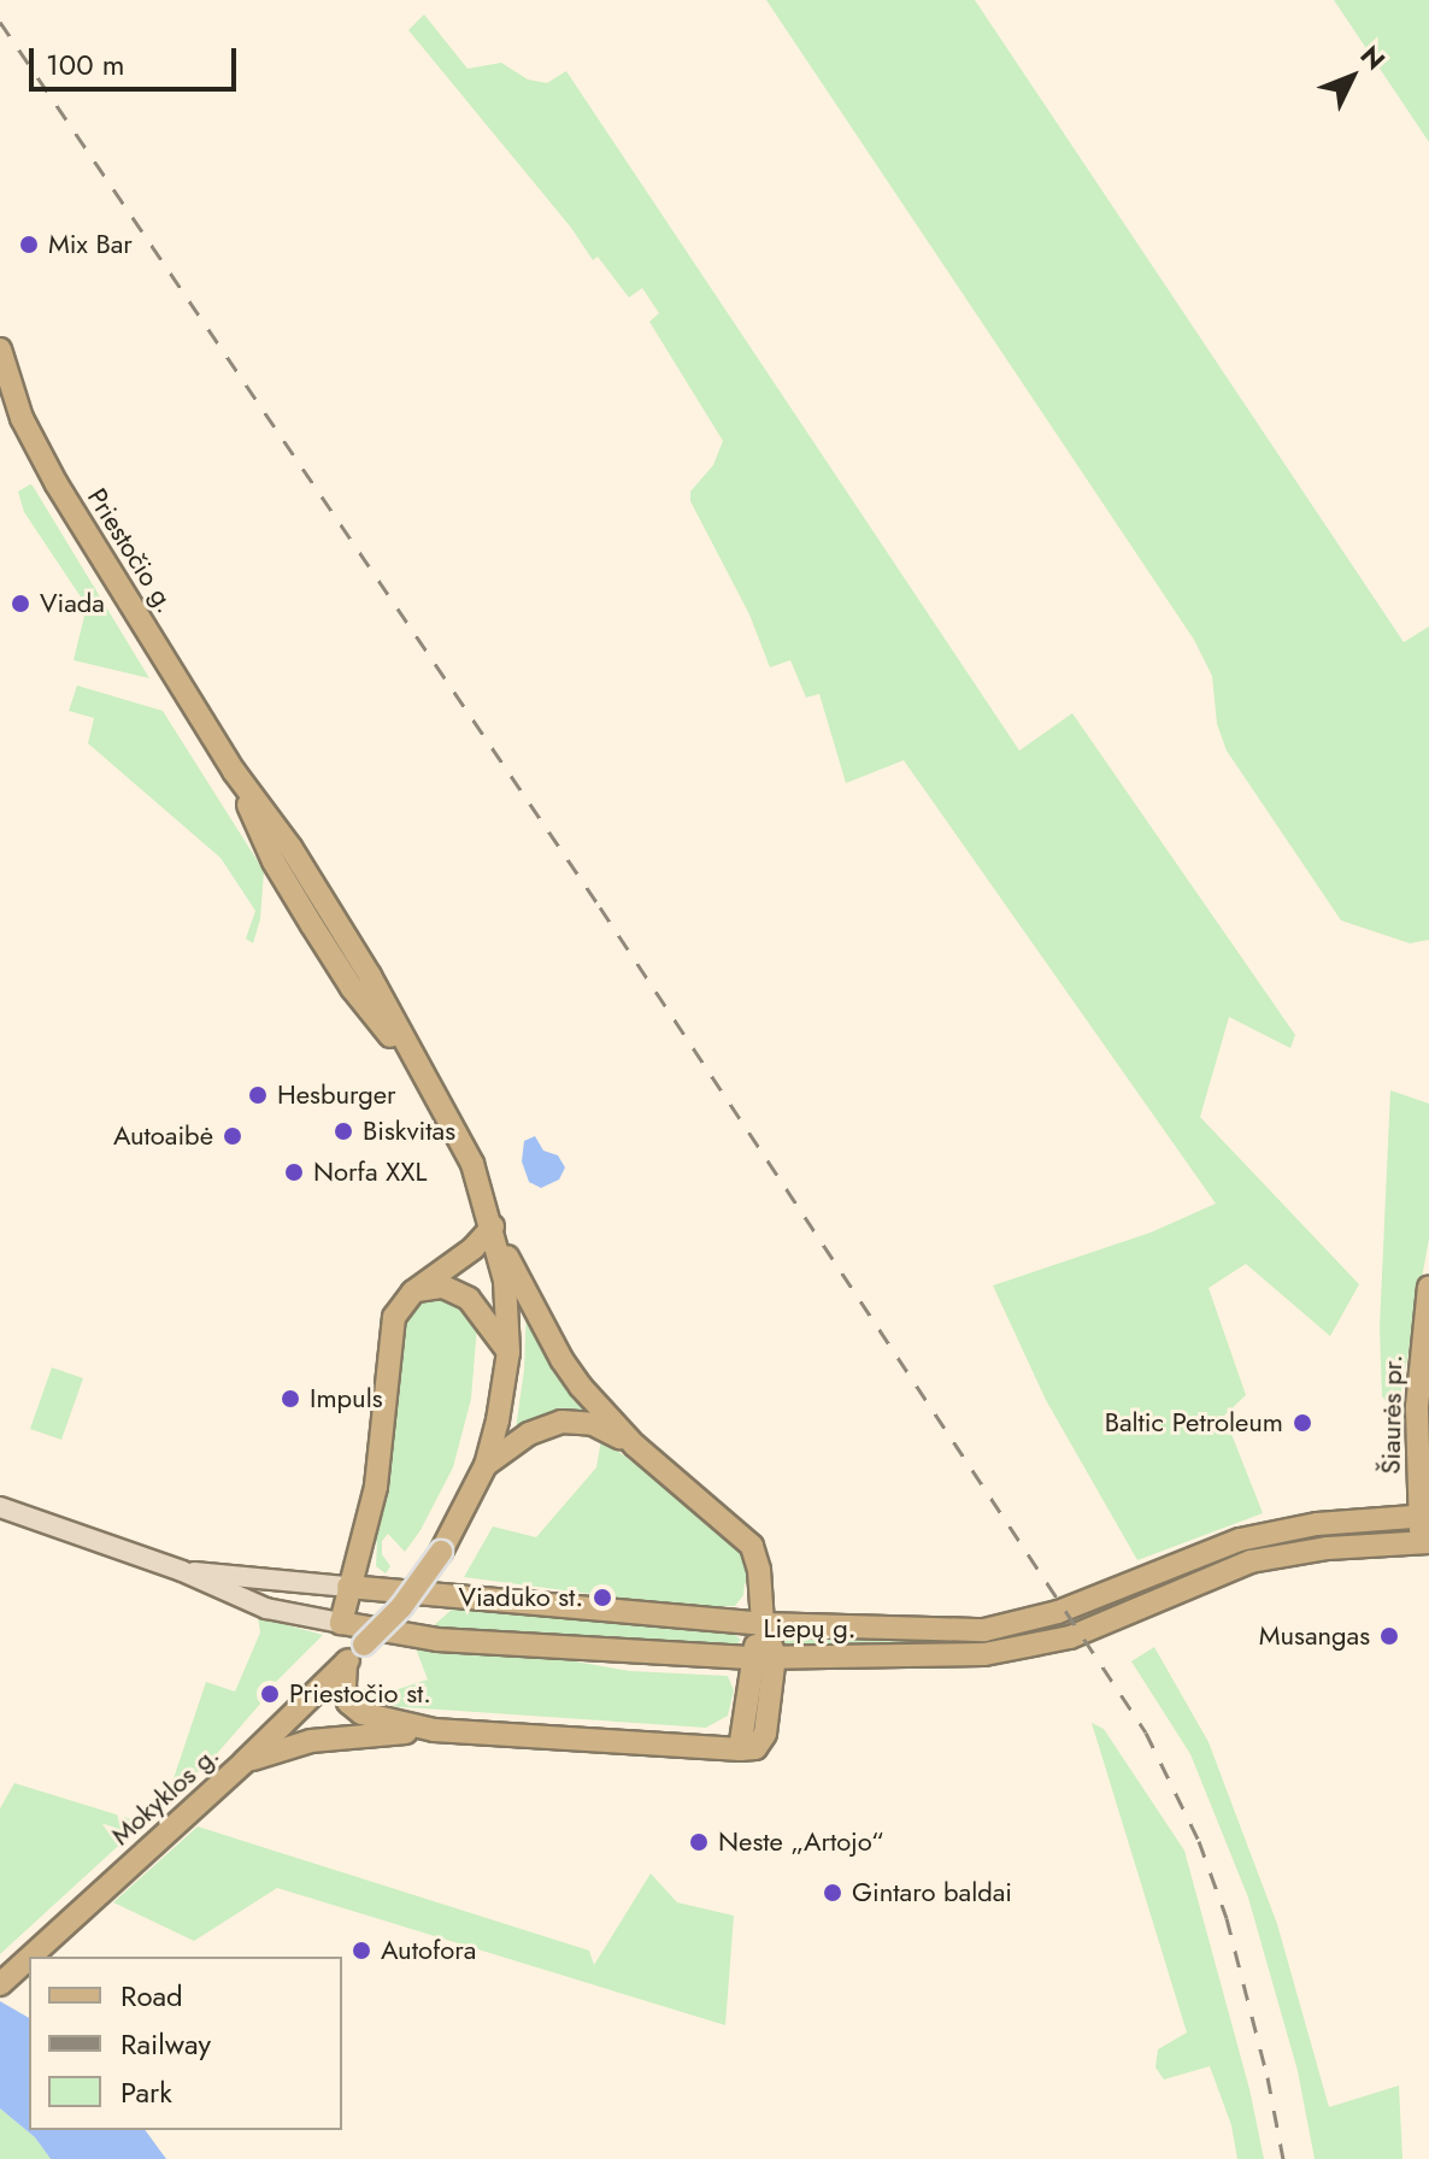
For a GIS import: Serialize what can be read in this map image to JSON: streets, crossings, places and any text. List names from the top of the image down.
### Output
{
  "streets": {
    "main road": [
      "Priestočio g.",
      "Šiaurės pr.",
      "Liepų g.",
      "Mokyklos g."
    ]
  },
  "crossings": [
    ["Priestočio g.", "Mokyklos g."],
    ["Šiaurės pr.", "Liepų g."]
  ],
  "places": [
    "Mix Bar",
    "Viada",
    "Hesburger",
    "Biskvitas",
    "Autoaibė",
    "Norfa XXL",
    "Impuls",
    "Baltic Petroleum",
    "Viaduko st.",
    "Musangas",
    "Priestočio st.",
    "Neste „Artojo“",
    "Gintaro baldai",
    "Autofora"
  ],
  "legend": ["Road", "Railway", "Park"],
  "scale_bar": "100 m",
  "north": "top right"
}
